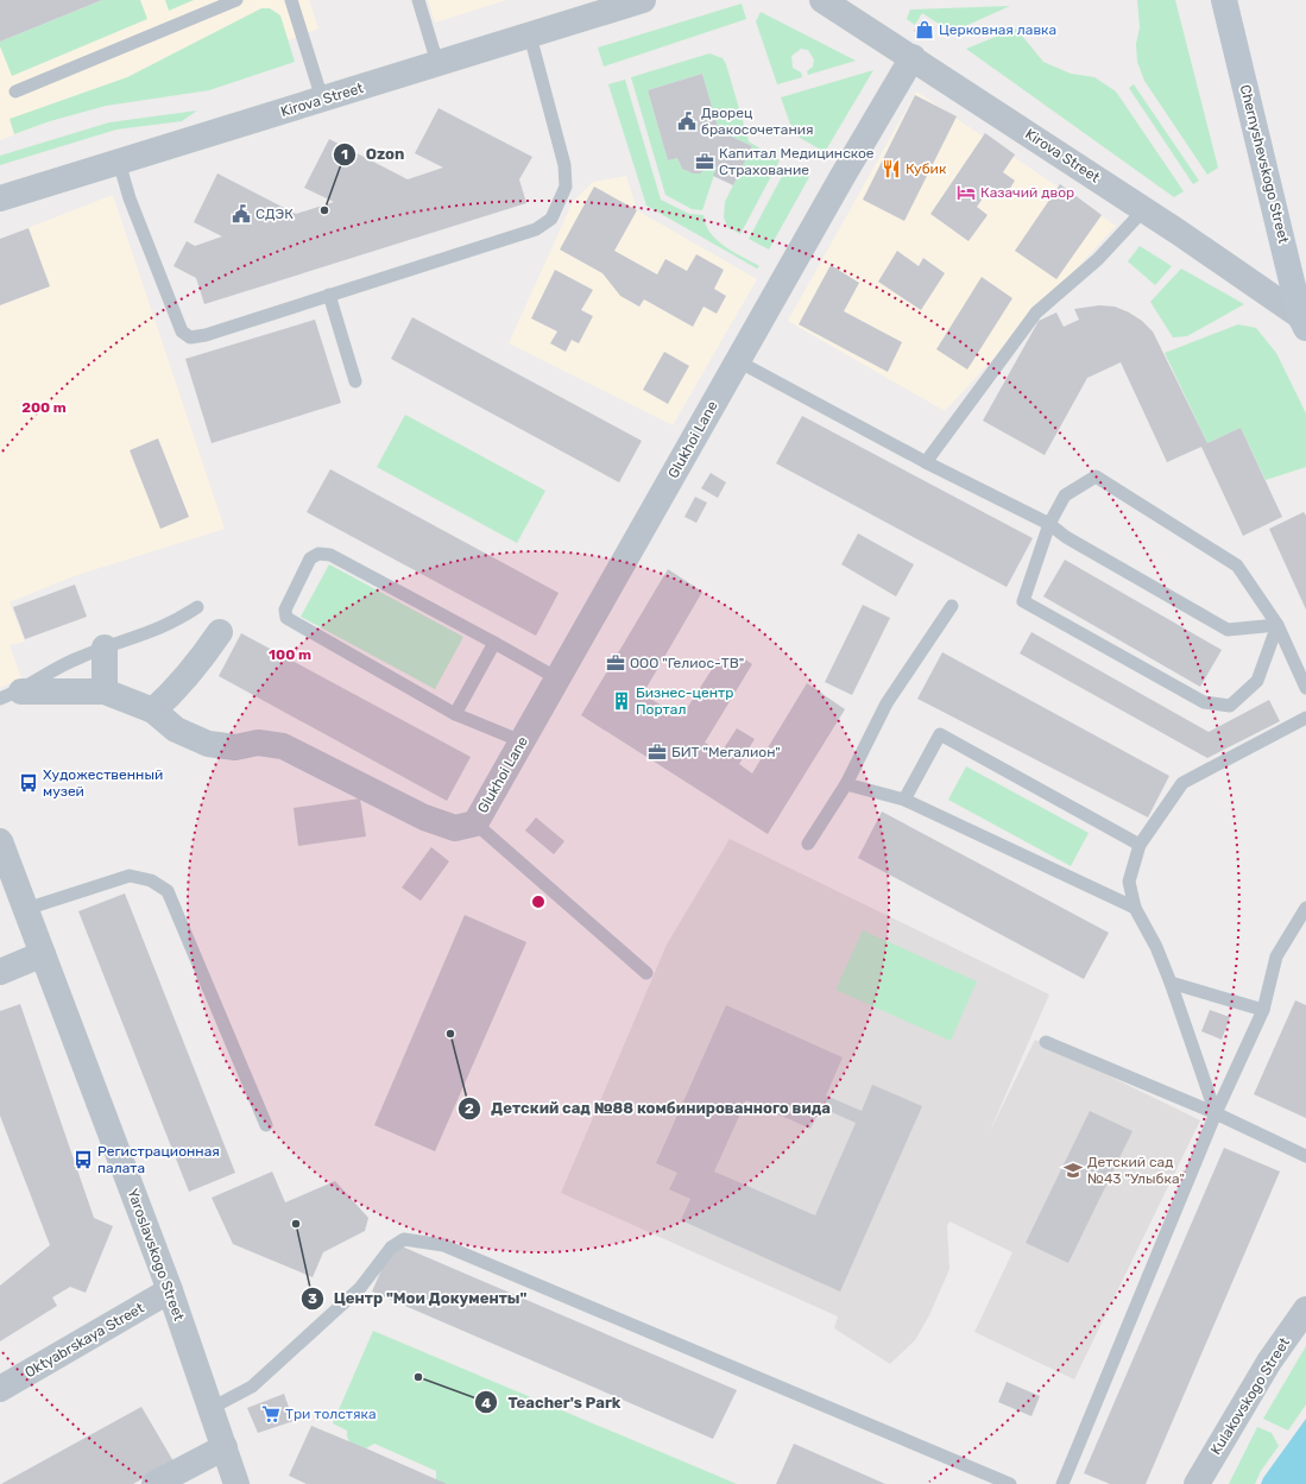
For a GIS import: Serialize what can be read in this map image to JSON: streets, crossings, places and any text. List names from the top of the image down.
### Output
{
  "streets": {
    "main road": ["Chernyshevskogo Street"],
    "street": [
      "Kirova Street",
      "Glukhoi Lane",
      "Yaroslavskogo Street",
      "Oktyabrskaya Street",
      "Kulakovskogo Street"
    ]
  },
  "crossings": [
    ["Kirova Street", "Chernyshevskogo Street"],
    ["Kirova Street", "Glukhoi Lane"],
    ["Yaroslavskogo Street", "Oktyabrskaya Street"]
  ],
  "places": {
    "shop": ["Церковная лавка"],
    "public building": ["Дворец бракосочетания", "СДЭК"],
    "office": ["Капитал Медицинское Страхование", "ООО \"Гелиос-ТВ\"", "БИТ \"Мегалион\""],
    "restaurant": ["Кубик"],
    "hotel": ["Казачий двор"],
    "other": [
      "Ozon",
      "Детский сад №88 комбинированного вида",
      "Центр \"Мои Документы\"",
      "Teacher's Park"
    ],
    "building": ["Бизнес-центр Портал"],
    "bus stop": ["Художественный музей", "Регистрационная палата"],
    "school or university": ["Детский сад №43 \"Улыбка\""],
    "supermarket": ["Три толстяка"]
  },
  "rings": ["200 m", "100 m"]
}
